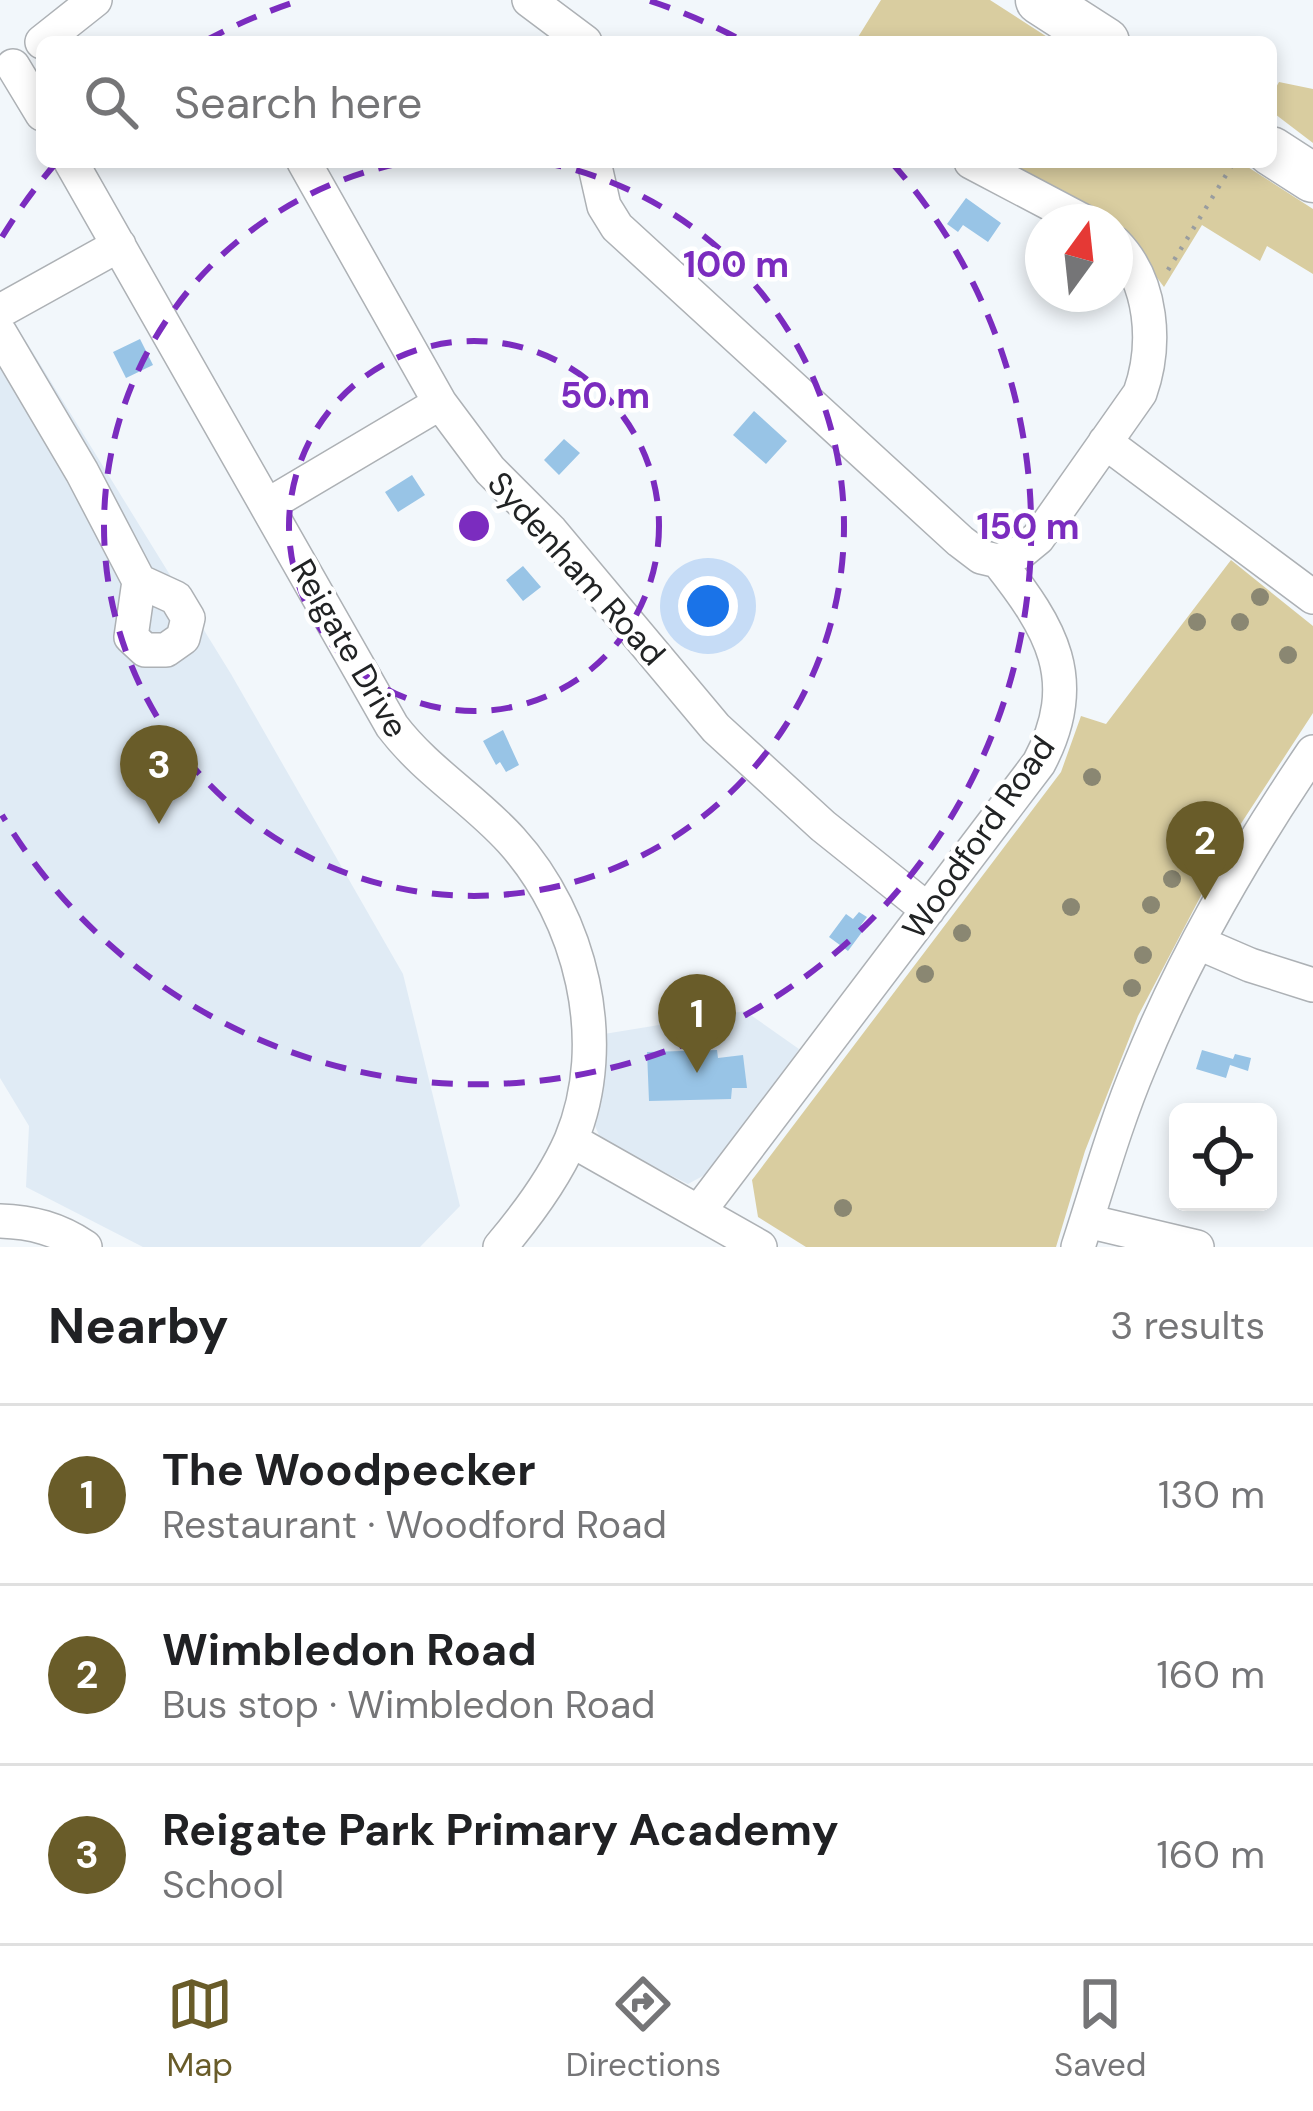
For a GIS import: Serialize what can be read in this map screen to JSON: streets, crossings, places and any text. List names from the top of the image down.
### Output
{
  "streets": {
    "street": ["Sydenham Road", "Reigate Drive", "Woodford Road"]
  },
  "crossings": [
    ["Sydenham Road", "Woodford Road"]
  ],
  "north": "top",
  "page": {
    "search": "Search here",
    "pins": ["3", "2", "1"],
    "heading": ["Nearby", "3 results"],
    "list": [
      {
        "mark": "1",
        "name": "The Woodpecker",
        "note": "Restaurant · Woodford Road",
        "value": "130 m"
      },
      {
        "mark": "2",
        "name": "Wimbledon Road",
        "note": "Bus stop · Wimbledon Road",
        "value": "160 m"
      },
      {
        "mark": "3",
        "name": "Reigate Park Primary Academy",
        "note": "School",
        "value": "160 m"
      }
    ],
    "nav": ["Map", "Directions", "Saved"]
  },
  "rings": ["100 m", "50 m", "150 m"]
}
